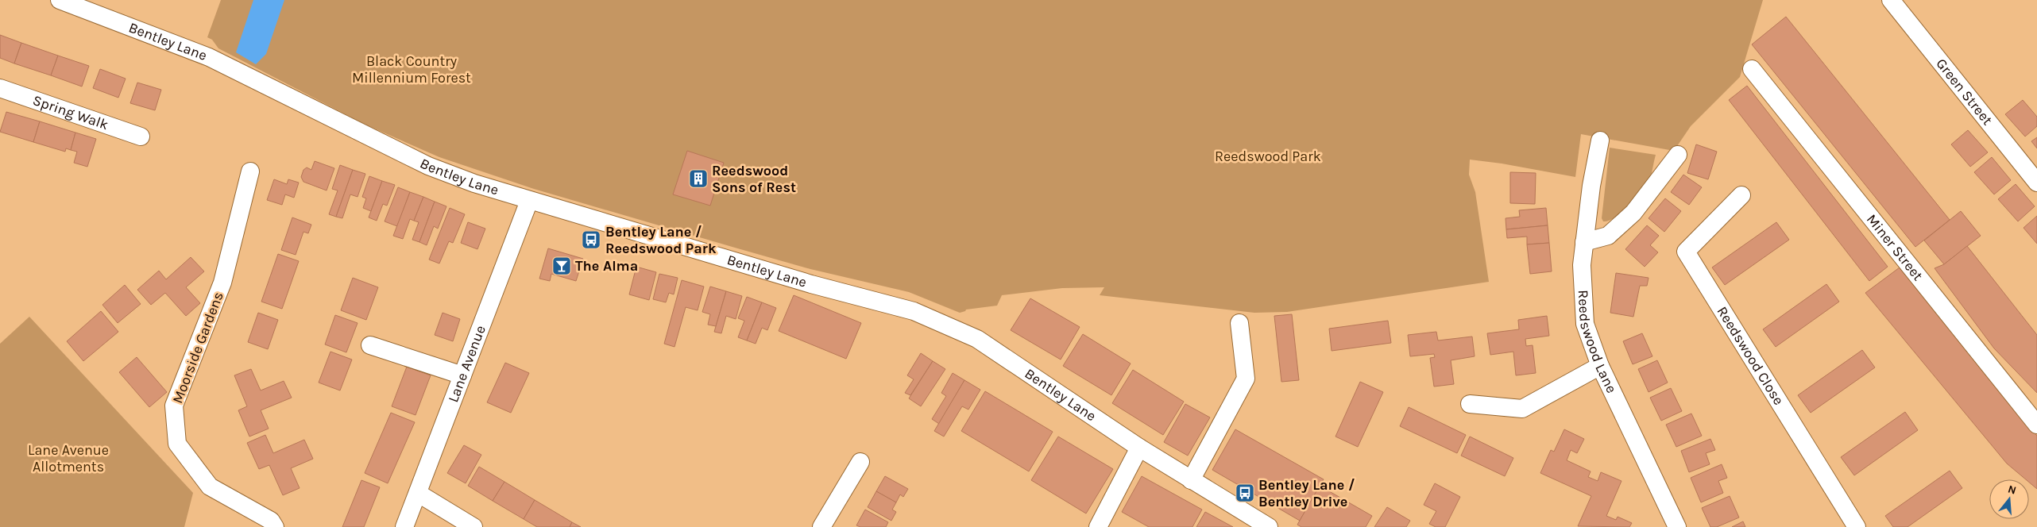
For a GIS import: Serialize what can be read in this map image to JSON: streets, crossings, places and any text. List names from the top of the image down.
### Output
{
  "streets": {
    "street": [
      "Bentley Lane",
      "Green Street",
      "Spring Walk",
      "Miner Street",
      "Reedswood Lane",
      "Moorside Gardens",
      "Reedswood Close",
      "Lane Avenue"
    ]
  },
  "crossings": [
    ["Bentley Lane", "Lane Avenue"]
  ],
  "parks": ["Black Country Millennium Forest", "Reedswood Park", "Lane Avenue Allotments"],
  "places": {
    "building": ["Reedswood Sons of Rest"],
    "bus stop": ["Bentley Lane / Reedswood Park", "Bentley Lane / Bentley Drive"],
    "bar": ["The Alma"]
  },
  "north": "top"
}
